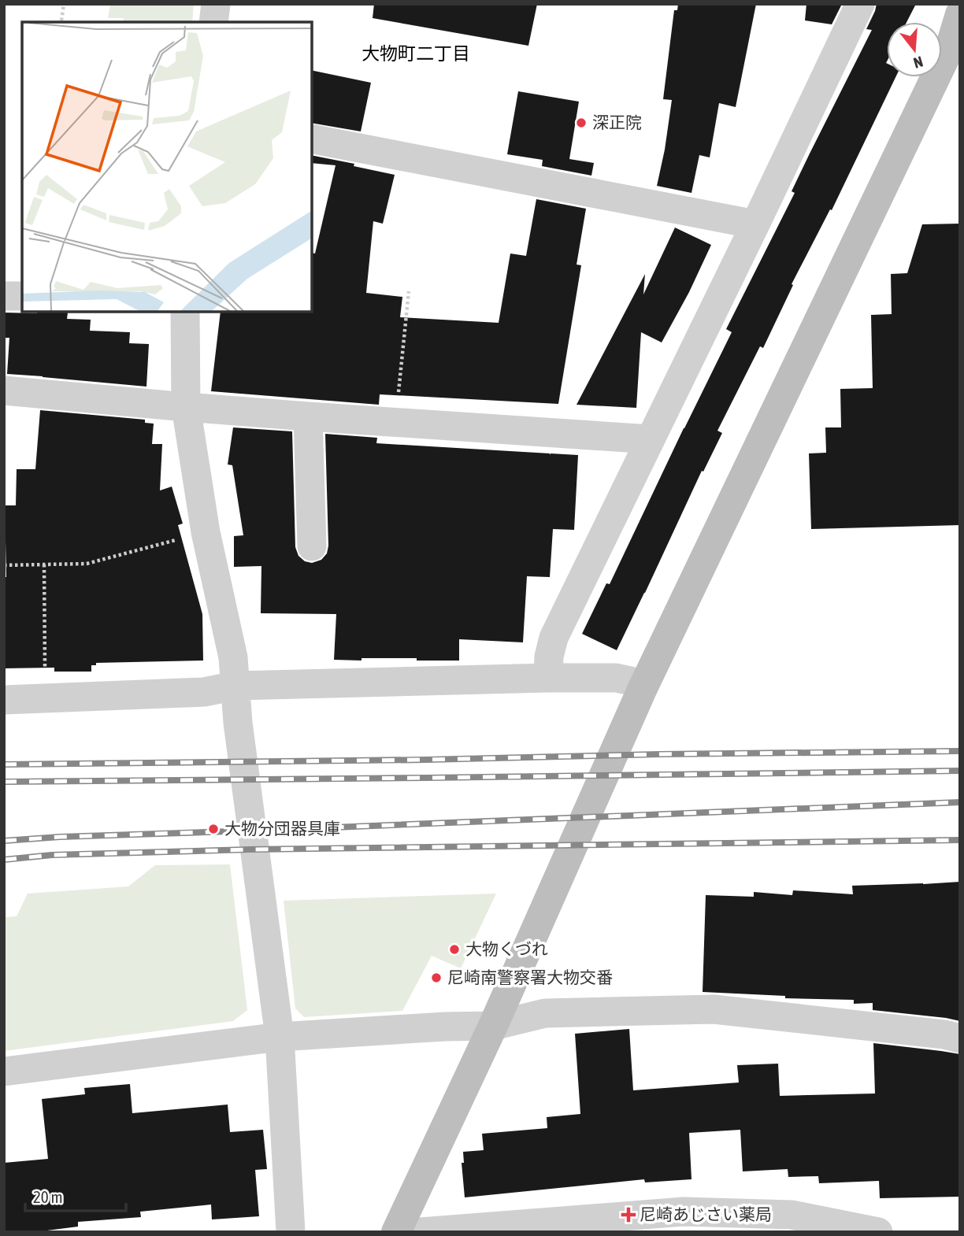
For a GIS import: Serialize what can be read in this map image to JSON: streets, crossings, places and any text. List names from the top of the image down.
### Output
{
  "districts": ["大物町二丁目"],
  "places": {
    "other": [
      "深正院",
      "大物分団器具庫",
      "大物くづれ",
      "尼崎南警察署大物交番"
    ],
    "health": ["尼崎あじさい薬局"]
  },
  "scale_bar": "20 m",
  "north": "bottom"
}
